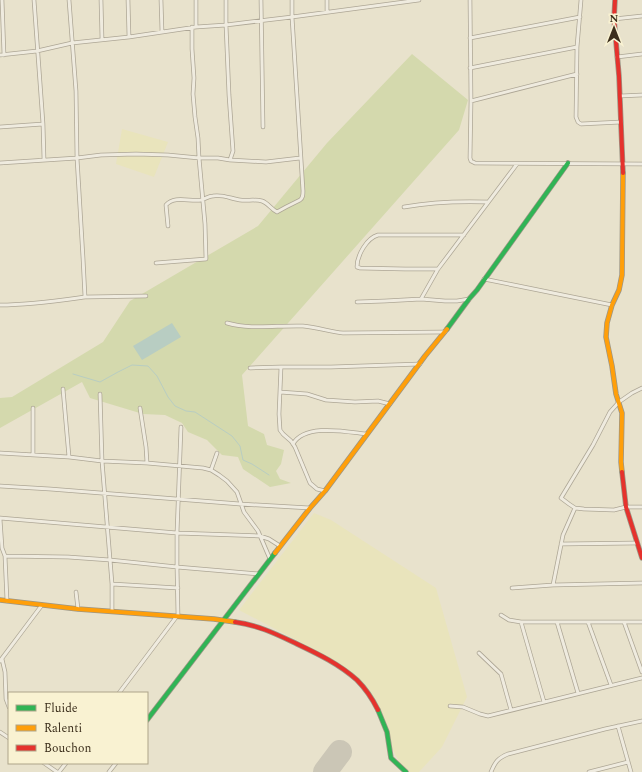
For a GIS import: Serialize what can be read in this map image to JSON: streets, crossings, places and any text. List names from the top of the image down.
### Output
{
  "legend": ["Fluide", "Ralenti", "Bouchon"],
  "north": "top"
}
